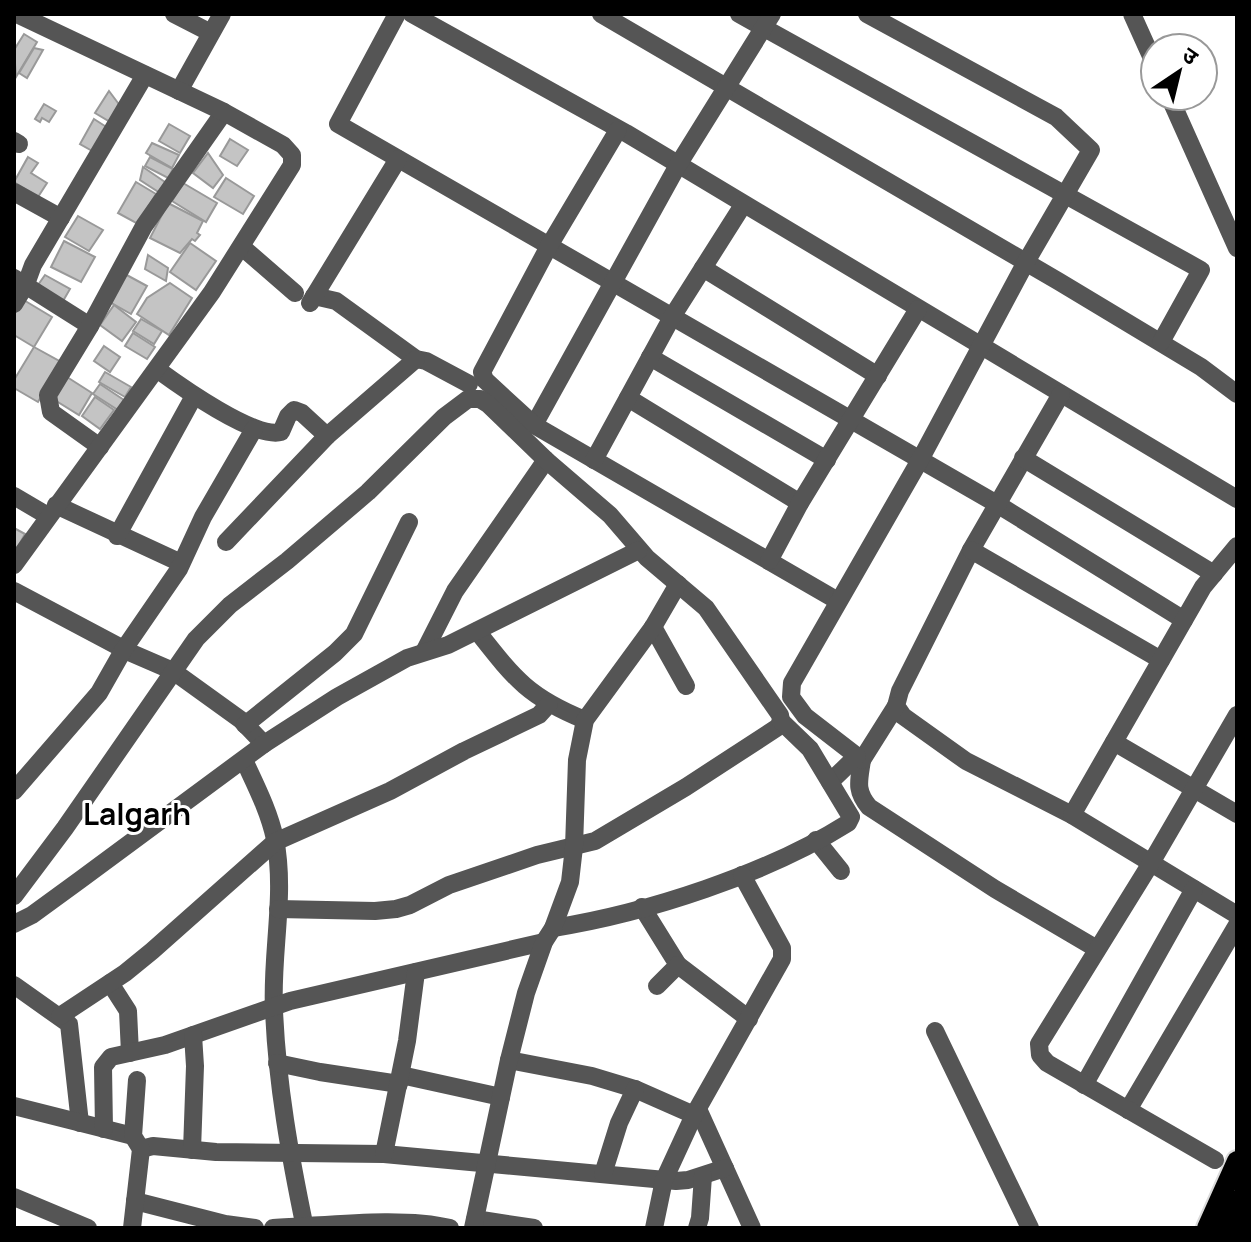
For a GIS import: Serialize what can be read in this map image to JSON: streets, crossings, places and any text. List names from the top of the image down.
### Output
{
  "districts": ["Lalgarh"],
  "north": "top right"
}
